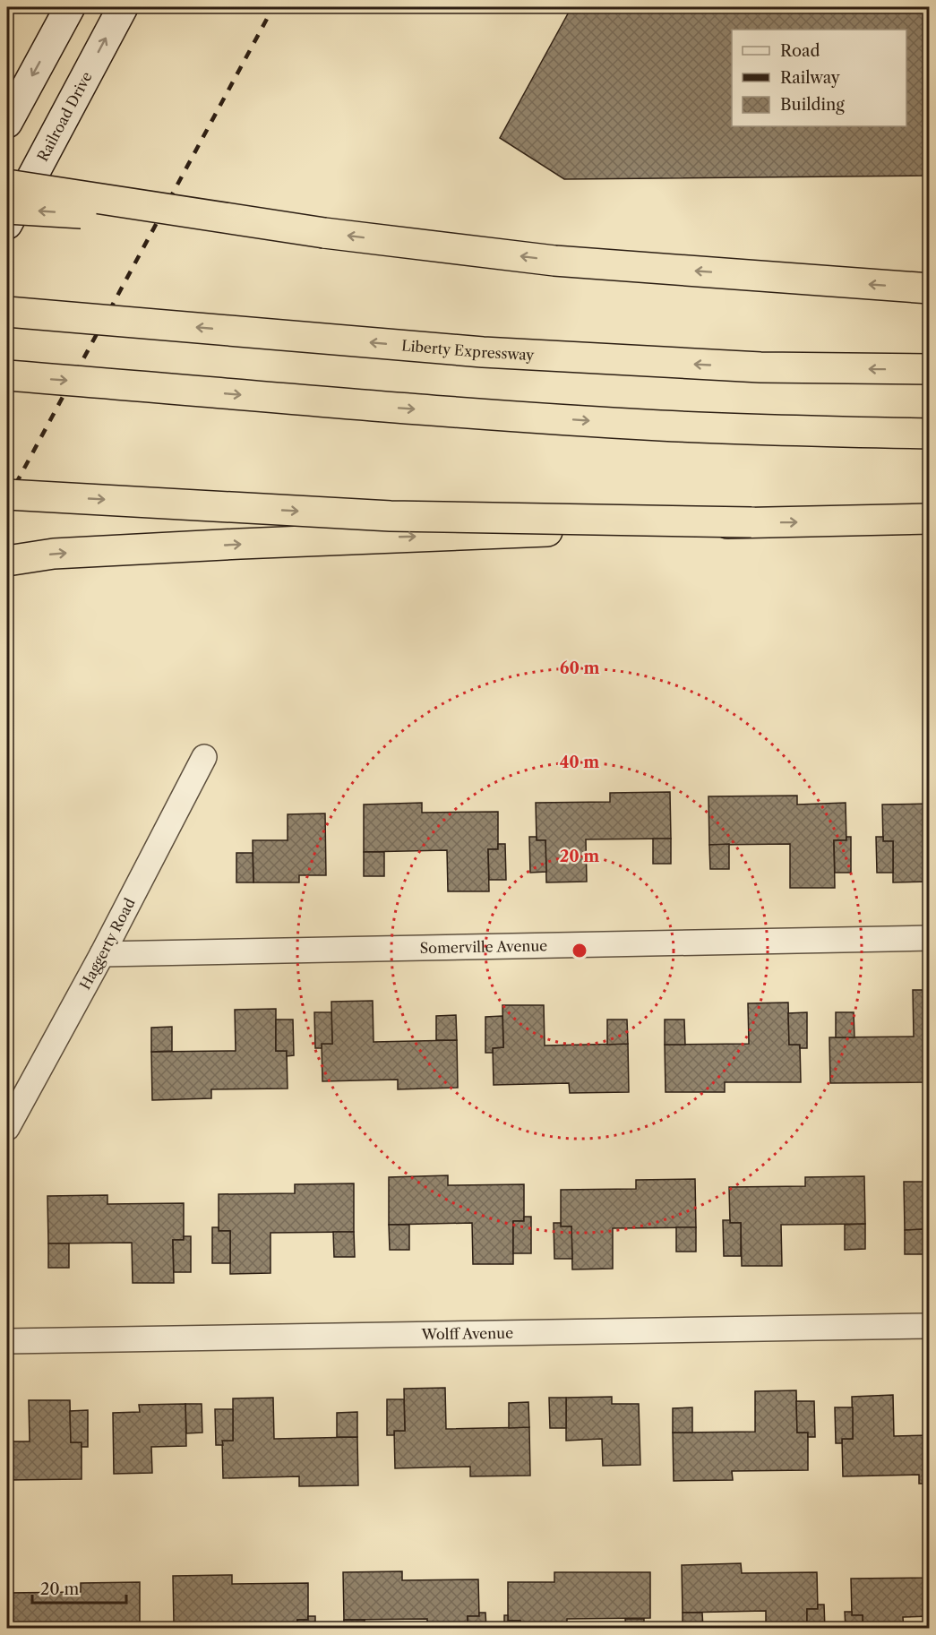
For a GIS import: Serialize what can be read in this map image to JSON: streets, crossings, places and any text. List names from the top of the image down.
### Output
{
  "streets": {
    "highway": ["Liberty Expressway"],
    "main road": ["Railroad Drive"],
    "street": ["Haggerty Road", "Somerville Avenue", "Wolff Avenue"]
  },
  "crossings": [
    ["Haggerty Road", "Somerville Avenue"]
  ],
  "legend": ["Road", "Railway", "Building"],
  "scale_bar": "20 m",
  "rings": ["60 m", "40 m", "20 m"]
}
